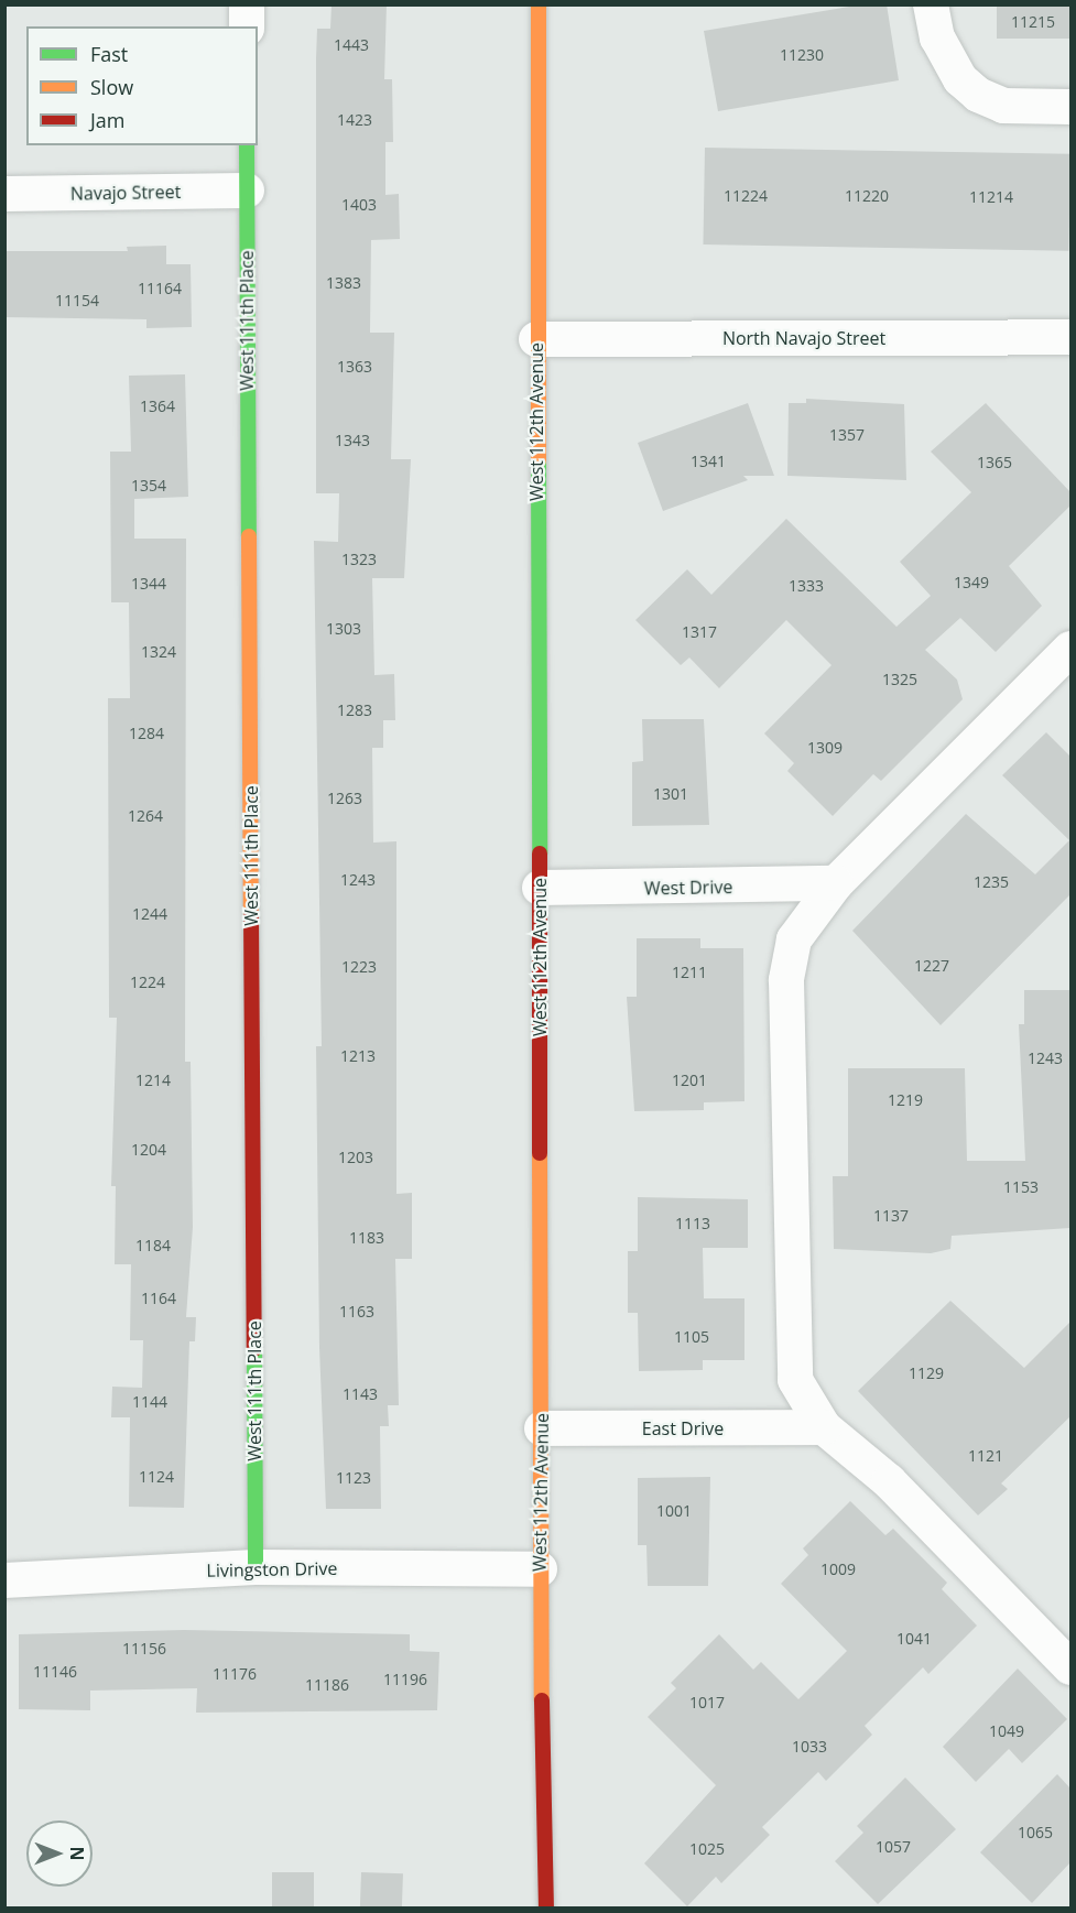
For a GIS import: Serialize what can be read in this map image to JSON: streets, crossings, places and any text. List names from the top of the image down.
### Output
{
  "streets": {
    "main road": ["West 111th Place", "West 112th Avenue"],
    "street": [
      "Navajo Street",
      "North Navajo Street",
      "West Drive",
      "East Drive",
      "Livingston Drive"
    ]
  },
  "crossings": [
    ["Navajo Street", "West 111th Place"],
    ["West 111th Place", "Livingston Drive"],
    ["North Navajo Street", "West 112th Avenue"],
    ["West 112th Avenue", "West Drive"],
    ["West 112th Avenue", "East Drive"],
    ["West 112th Avenue", "Livingston Drive"]
  ],
  "house_numbers": [
    "11215",
    "1443",
    "11230",
    "1423",
    "11224",
    "11220",
    "11214",
    "1403",
    "1383",
    "11164",
    "11154",
    "1363",
    "1364",
    "1357",
    "1343",
    "1341",
    "1365",
    "1354",
    "1323",
    "1349",
    "1344",
    "1333",
    "1303",
    "1317",
    "1324",
    "1325",
    "1283",
    "1284",
    "1309",
    "1301",
    "1263",
    "1264",
    "1243",
    "1235",
    "1244",
    "1227",
    "1223",
    "1211",
    "1224",
    "1213",
    "1243",
    "1214",
    "1201",
    "1219",
    "1204",
    "1203",
    "1153",
    "1137",
    "1113",
    "1183",
    "1184",
    "1164",
    "1163",
    "1105",
    "1129",
    "1143",
    "1144",
    "1121",
    "1124",
    "1123",
    "1001",
    "1009",
    "1041",
    "11156",
    "11146",
    "11176",
    "11196",
    "11186",
    "1017",
    "1049",
    "1033",
    "1065",
    "1057",
    "1025"
  ],
  "legend": ["Fast", "Slow", "Jam"],
  "north": "right"
}
